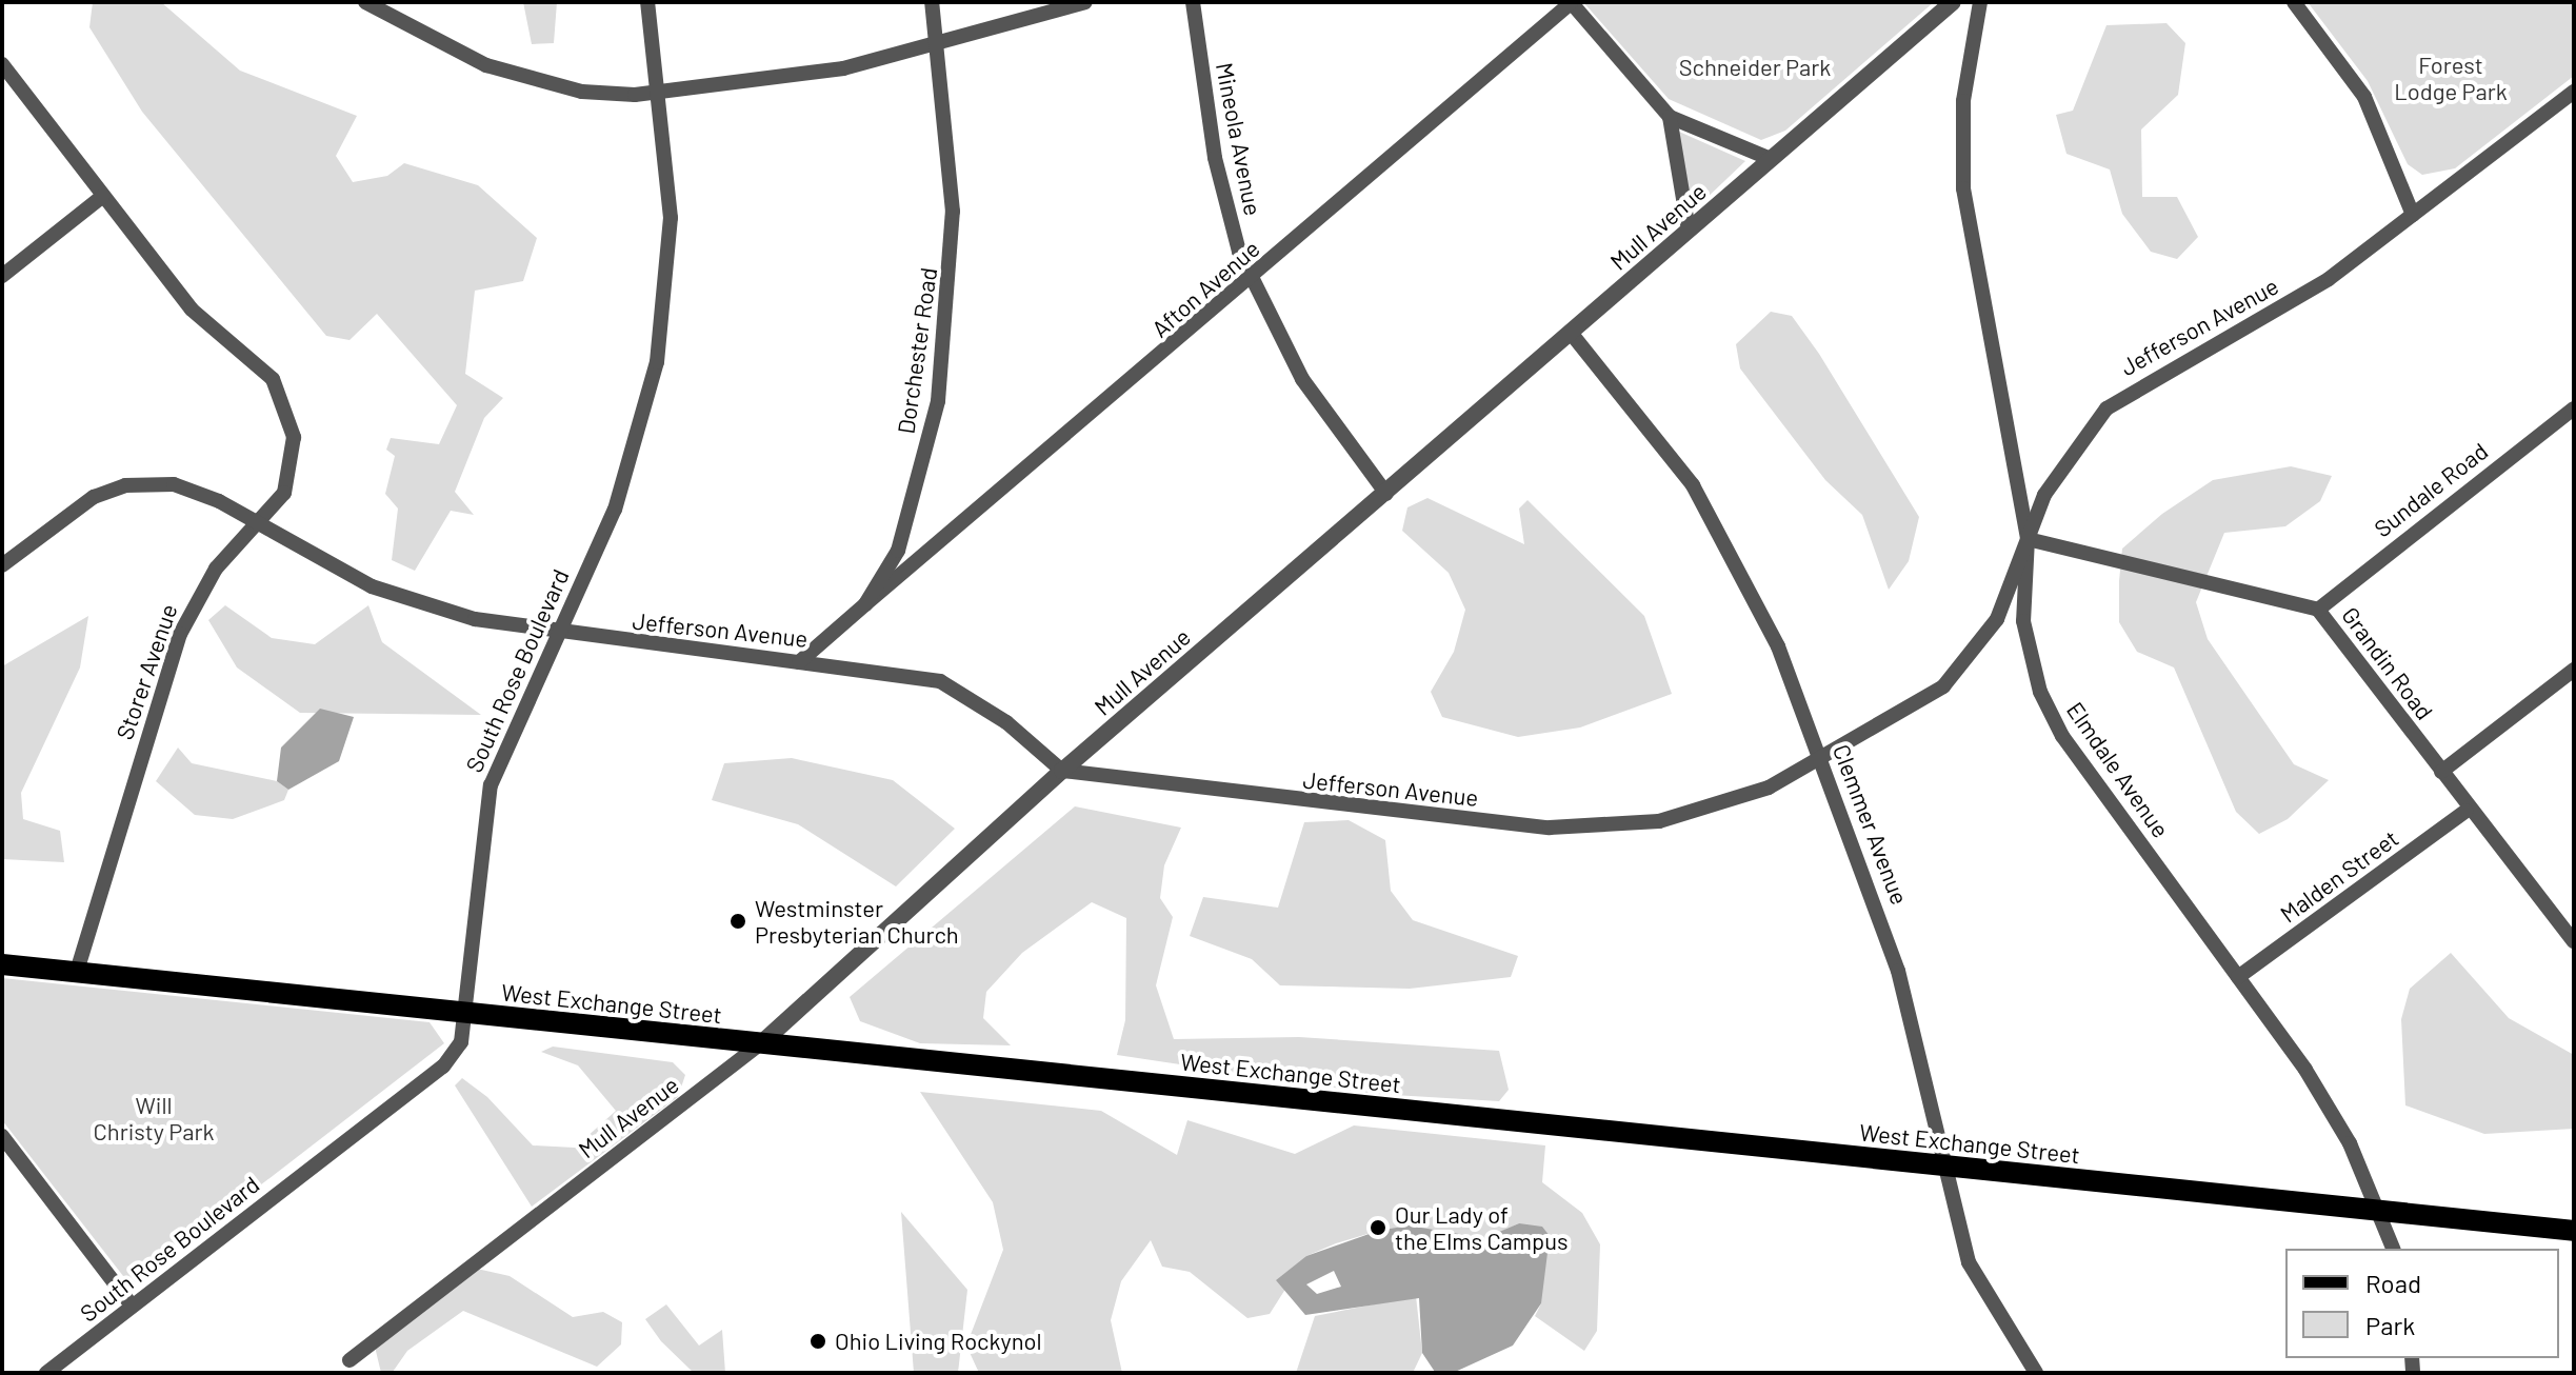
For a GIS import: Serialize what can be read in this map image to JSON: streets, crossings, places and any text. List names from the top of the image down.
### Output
{
  "streets": {
    "main road": ["West Exchange Street"],
    "street": [
      "Mineola Avenue",
      "Mull Avenue",
      "Afton Avenue",
      "Jefferson Avenue",
      "Dorchester Road",
      "Sundale Road",
      "Grandin Road",
      "South Rose Boulevard",
      "Storer Avenue",
      "Elmdale Avenue",
      "Clemmer Avenue",
      "Malden Street"
    ]
  },
  "crossings": [
    ["Mineola Avenue", "Mull Avenue"],
    ["Mineola Avenue", "Afton Avenue"],
    ["Mull Avenue", "Jefferson Avenue"],
    ["Mull Avenue", "Clemmer Avenue"],
    ["Mull Avenue", "West Exchange Street"],
    ["Afton Avenue", "Dorchester Road"],
    ["Jefferson Avenue", "Dorchester Road"],
    ["Jefferson Avenue", "Grandin Road"],
    ["Jefferson Avenue", "South Rose Boulevard"],
    ["Jefferson Avenue", "Storer Avenue"],
    ["Jefferson Avenue", "Elmdale Avenue"],
    ["Jefferson Avenue", "Clemmer Avenue"],
    ["Sundale Road", "Grandin Road"],
    ["Grandin Road", "Elmdale Avenue"],
    ["Grandin Road", "Malden Street"],
    ["South Rose Boulevard", "West Exchange Street"],
    ["Storer Avenue", "West Exchange Street"],
    ["Elmdale Avenue", "Malden Street"],
    ["Elmdale Avenue", "West Exchange Street"],
    ["Clemmer Avenue", "West Exchange Street"]
  ],
  "parks": ["Forest Lodge Park", "Schneider Park", "Will Christy Park"],
  "places": ["Westminster Presbyterian Church", "Our Lady of the Elms Campus", "Ohio Living Rockynol"],
  "legend": ["Road", "Park"]
}
